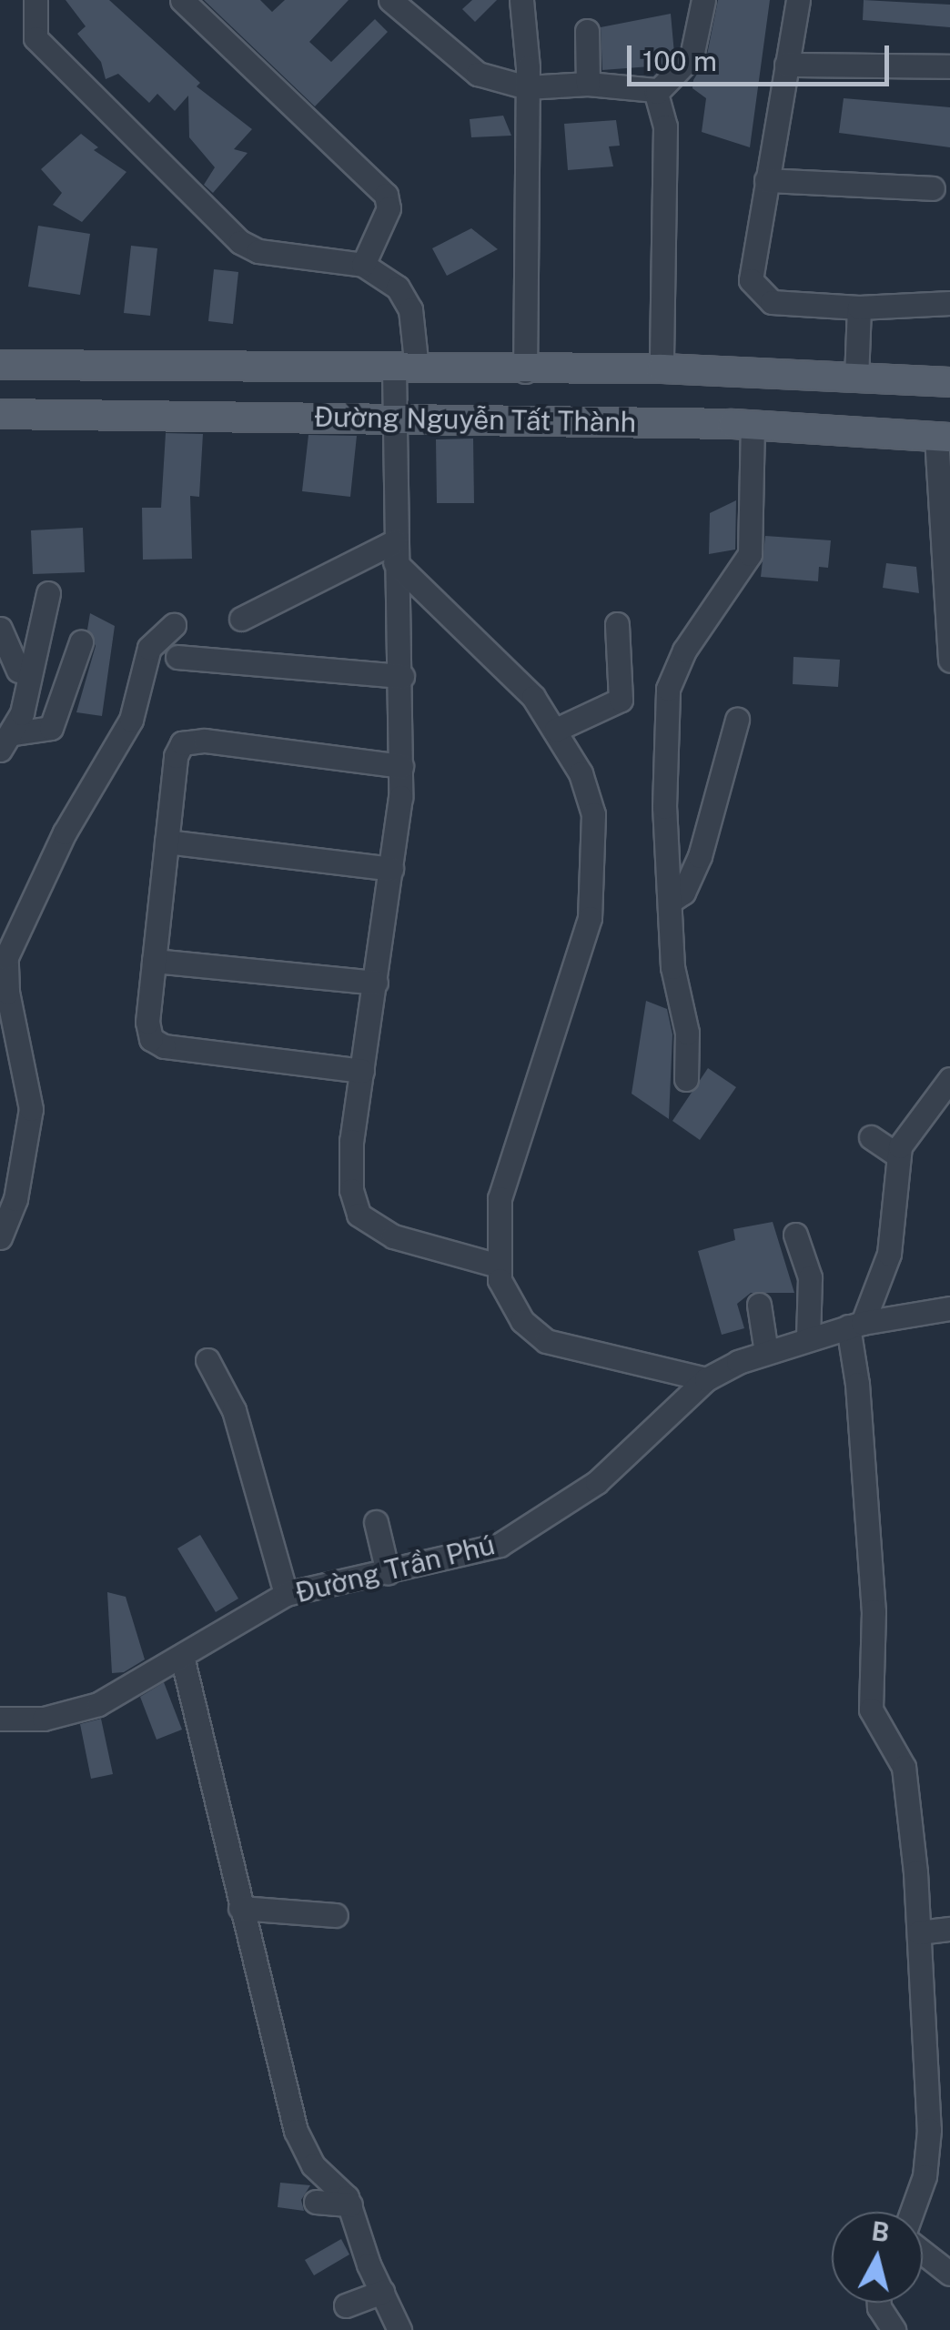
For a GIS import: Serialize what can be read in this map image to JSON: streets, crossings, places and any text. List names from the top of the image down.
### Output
{
  "streets": {
    "main road": ["Đường Nguyễn Tất Thành"],
    "street": ["Đường Trần Phú"]
  },
  "scale_bar": "100 m",
  "north": "top"
}
